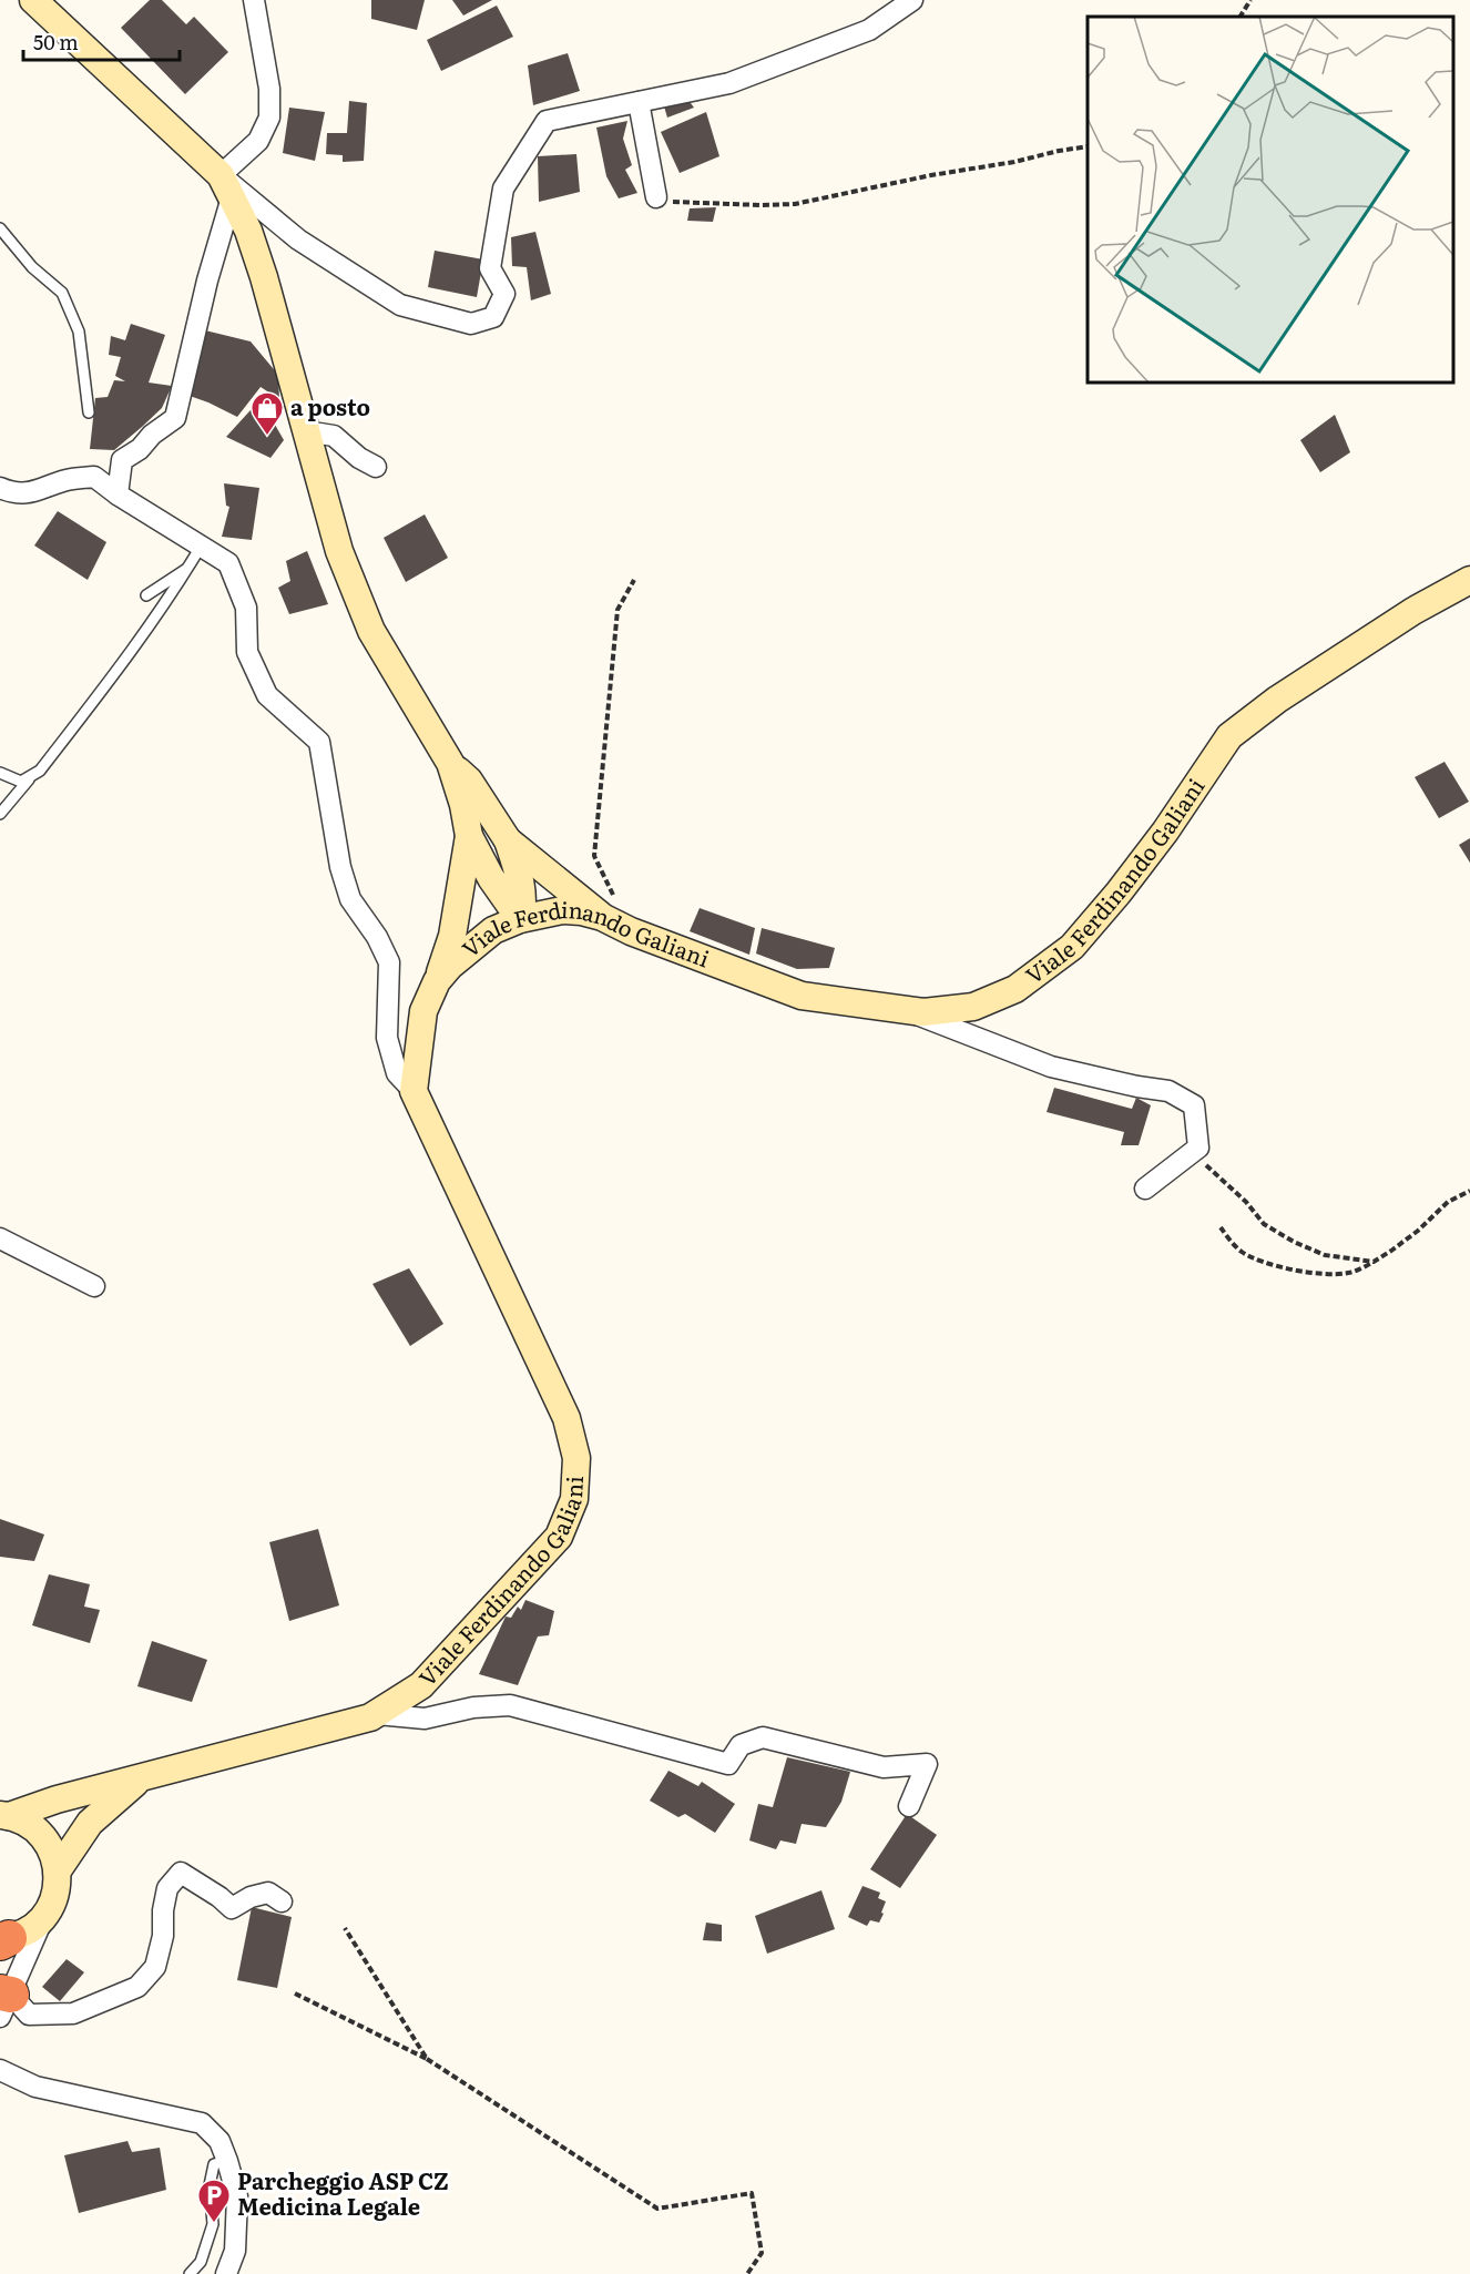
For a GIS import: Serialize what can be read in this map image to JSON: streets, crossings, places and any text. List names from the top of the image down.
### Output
{
  "streets": {
    "main road": ["Viale Ferdinando Galiani"]
  },
  "places": {
    "shop": ["a posto"],
    "parking": ["Parcheggio ASP CZ Medicina Legale"]
  },
  "scale_bar": "50 m"
}
